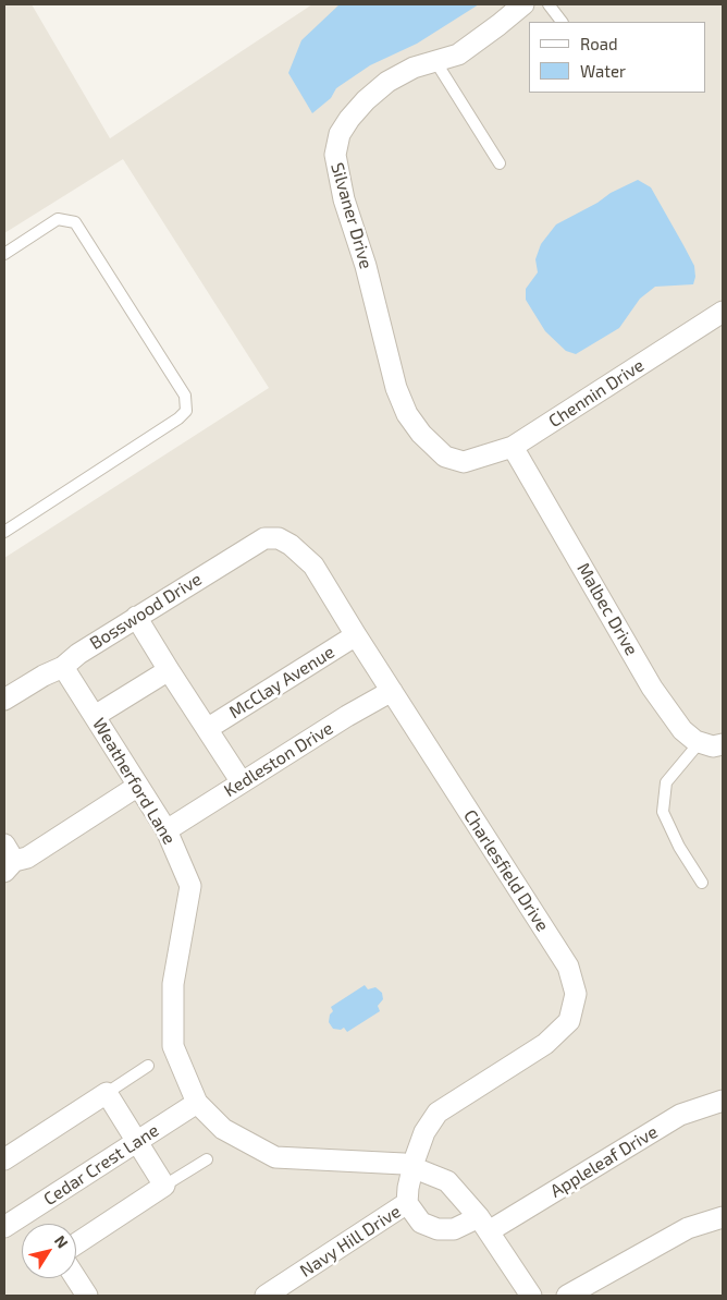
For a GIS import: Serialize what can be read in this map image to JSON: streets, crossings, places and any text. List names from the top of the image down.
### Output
{
  "streets": {
    "street": [
      "Silvaner Drive",
      "Chennin Drive",
      "Malbec Drive",
      "Bosswood Drive",
      "McClay Avenue",
      "Kedleston Drive",
      "Weatherford Lane",
      "Charlesfield Drive",
      "Appleleaf Drive",
      "Cedar Crest Lane",
      "Navy Hill Drive"
    ]
  },
  "crossings": [
    ["Silvaner Drive", "Chennin Drive"],
    ["Chennin Drive", "Malbec Drive"],
    ["Bosswood Drive", "Weatherford Lane"],
    ["Bosswood Drive", "Charlesfield Drive"],
    ["McClay Avenue", "Charlesfield Drive"],
    ["Kedleston Drive", "Weatherford Lane"],
    ["Kedleston Drive", "Charlesfield Drive"],
    ["Weatherford Lane", "Charlesfield Drive"],
    ["Weatherford Lane", "Appleleaf Drive"],
    ["Weatherford Lane", "Cedar Crest Lane"],
    ["Weatherford Lane", "Navy Hill Drive"],
    ["Charlesfield Drive", "Navy Hill Drive"],
    ["Appleleaf Drive", "Navy Hill Drive"]
  ],
  "legend": ["Road", "Water"],
  "north": "top right"
}
